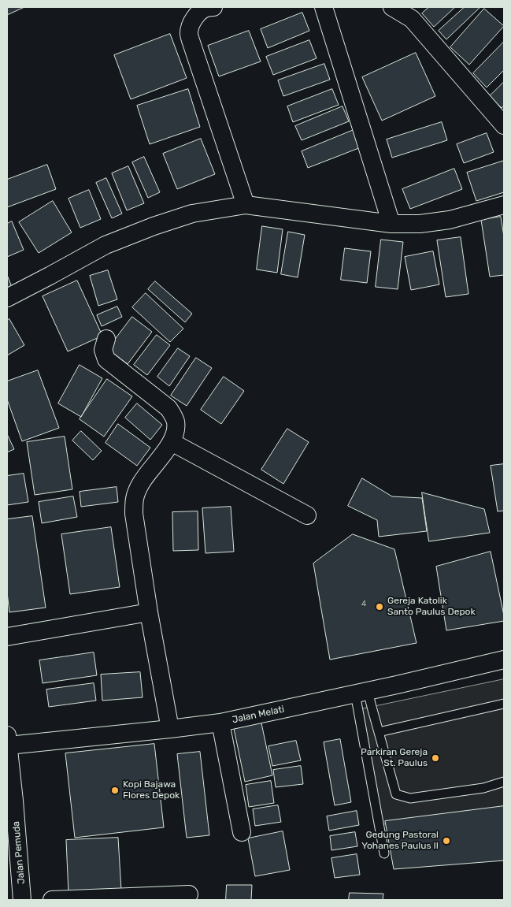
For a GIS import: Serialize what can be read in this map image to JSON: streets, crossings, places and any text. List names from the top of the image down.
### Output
{
  "streets": {
    "street": ["Jalan Melati", "Jalan Pemuda"]
  },
  "crossings": [
    ["Jalan Melati", "Jalan Pemuda"]
  ],
  "places": [
    "Gereja Katolik Santo Paulus Depok",
    "Parkiran Gereja St. Paulus",
    "Kopi Bajawa Flores Depok",
    "Gedung Pastoral Yohanes Paulus II"
  ],
  "house_numbers": ["4"]
}
